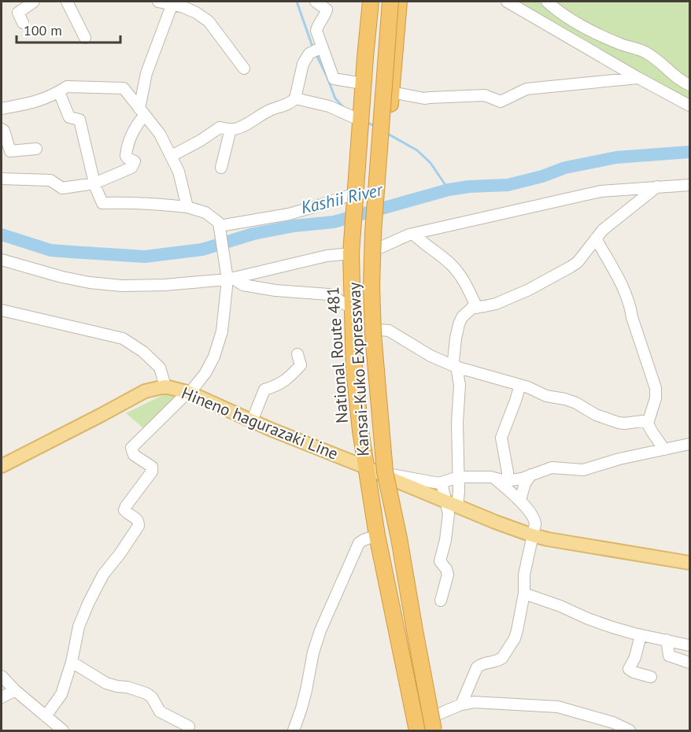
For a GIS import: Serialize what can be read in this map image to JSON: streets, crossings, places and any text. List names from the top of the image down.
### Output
{
  "streets": {
    "highway": ["National Route 481", "Kansai-Kuko Expressway"],
    "main road": ["Hineno hagurazaki Line"]
  },
  "crossings": [
    ["National Route 481", "Hineno hagurazaki Line"]
  ],
  "water": ["Kashii River"],
  "scale_bar": "100 m"
}
